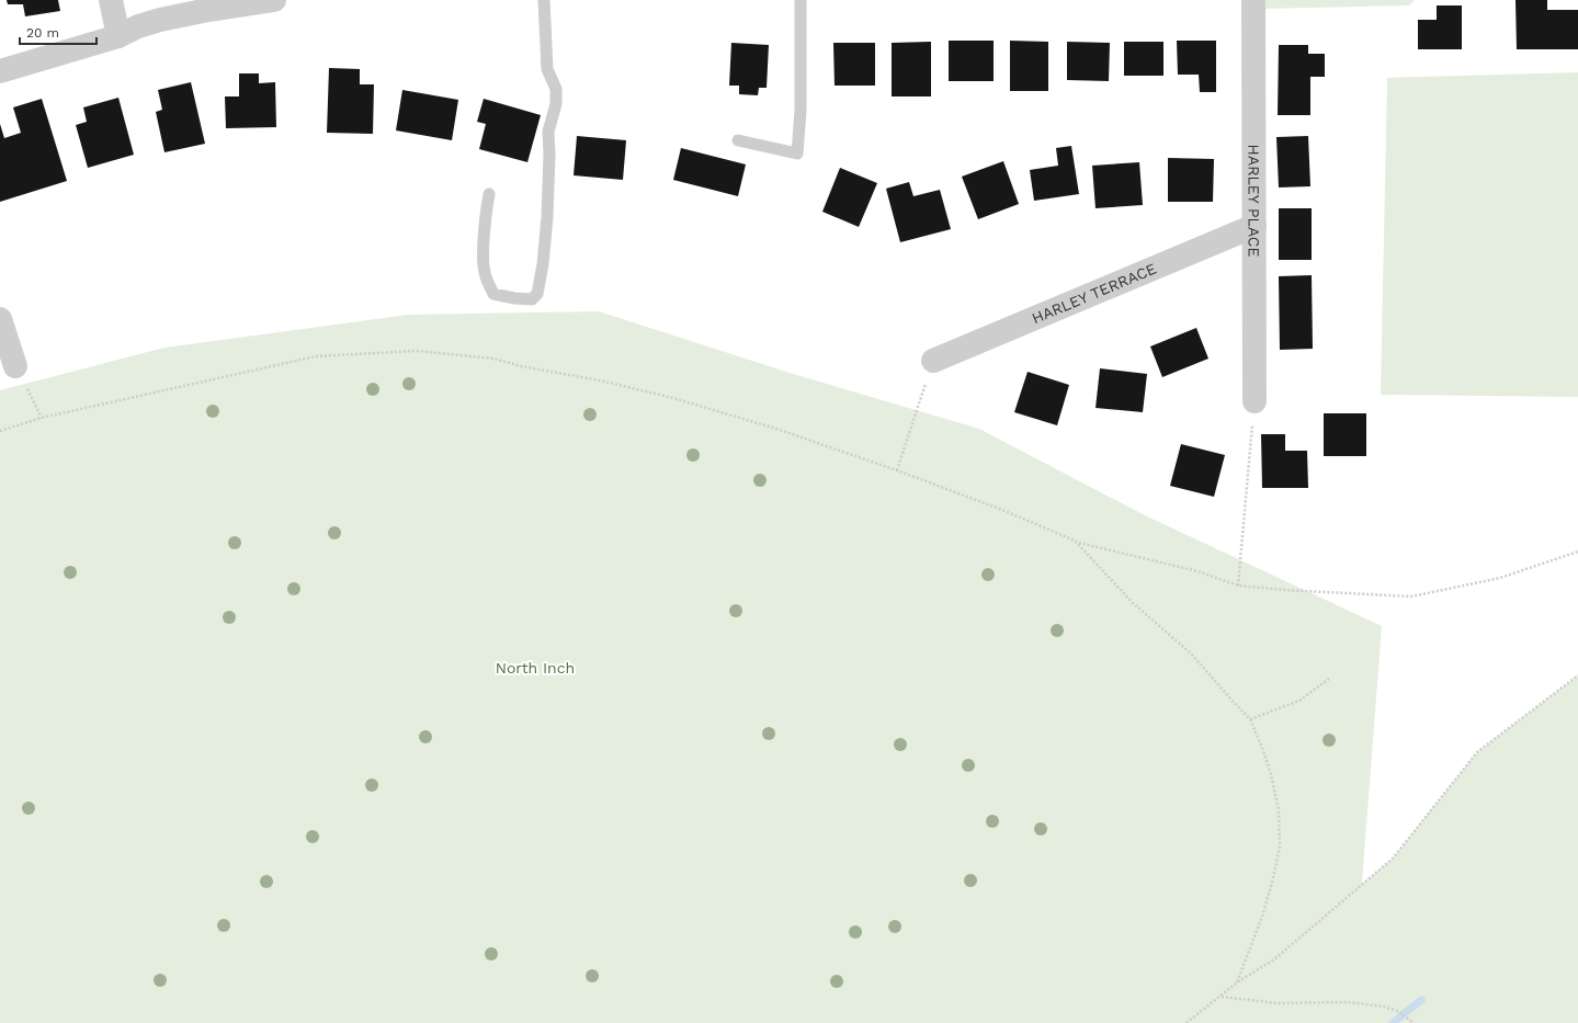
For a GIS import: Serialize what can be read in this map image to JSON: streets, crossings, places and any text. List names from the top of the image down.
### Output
{
  "streets": {
    "street": ["HARLEY PLACE", "HARLEY TERRACE"]
  },
  "crossings": [
    ["HARLEY PLACE", "HARLEY TERRACE"]
  ],
  "parks": ["North Inch"],
  "scale_bar": "20 m"
}
